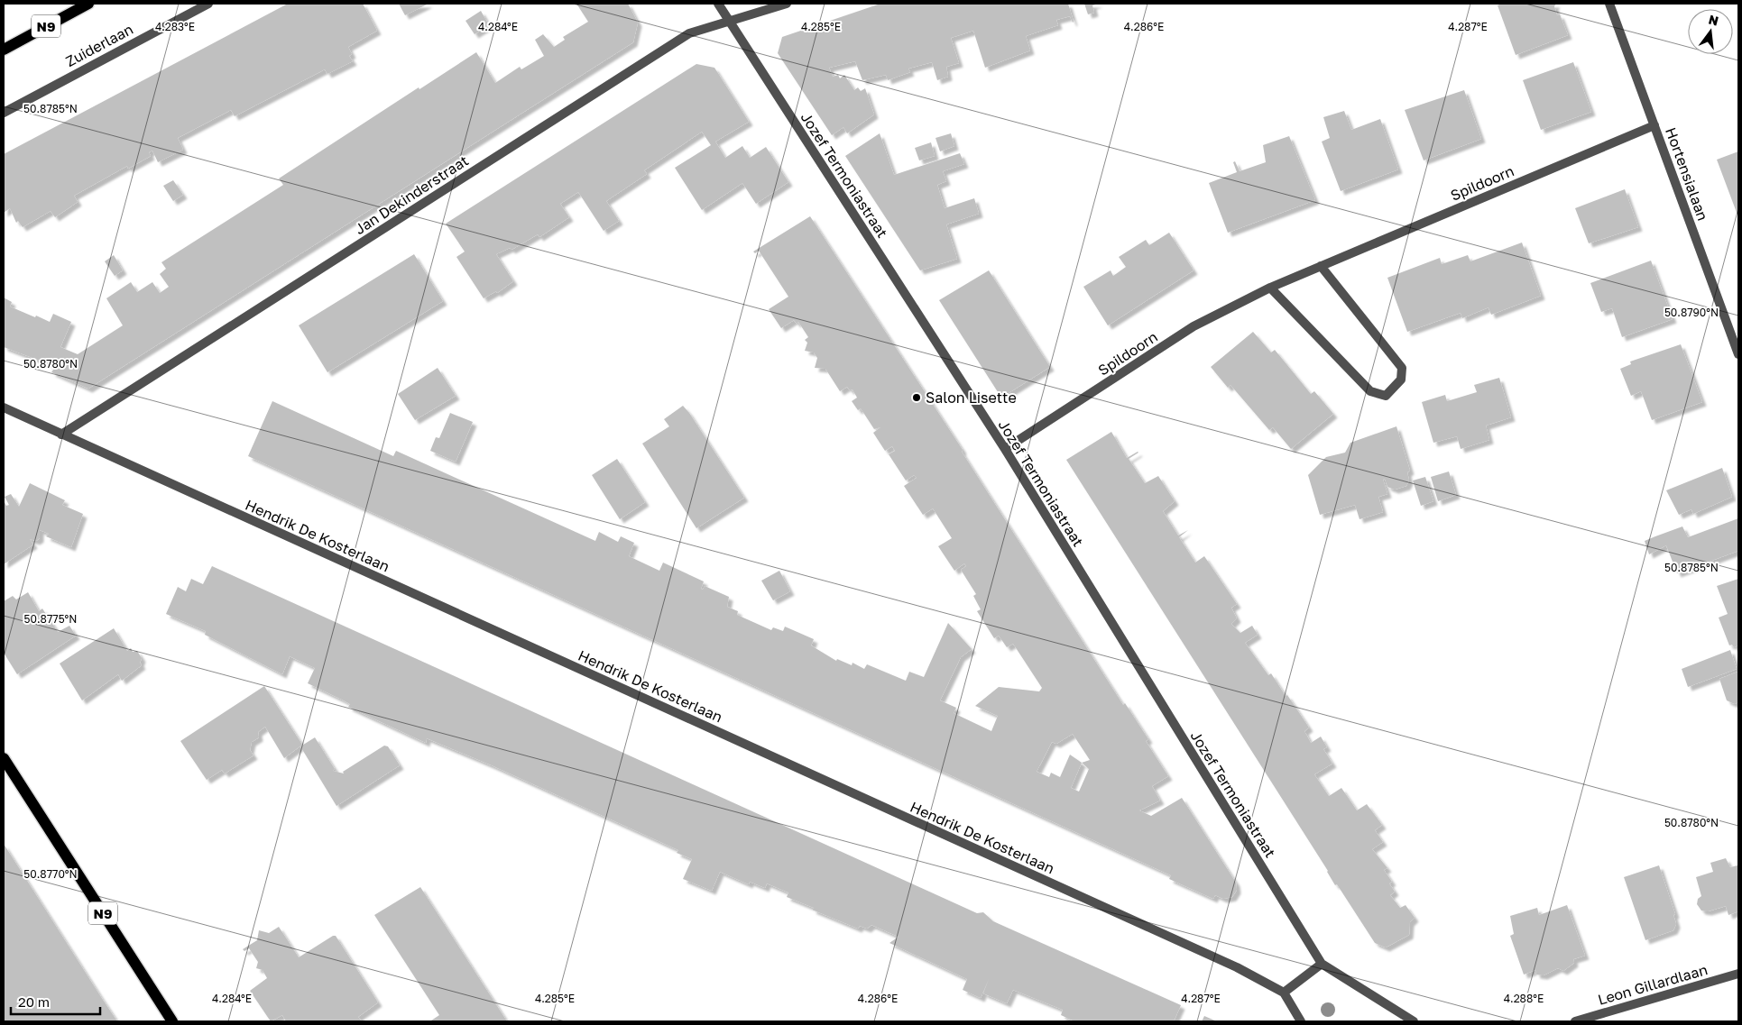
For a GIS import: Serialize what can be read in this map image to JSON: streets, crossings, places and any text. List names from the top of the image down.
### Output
{
  "streets": {
    "main road": ["N9"],
    "street": [
      "Zuiderlaan",
      "Hortensialaan",
      "Jozef Termoniastraat",
      "Spildoorn",
      "Jan Dekinderstraat",
      "Hendrik De Kosterlaan",
      "Leon Gillardlaan"
    ]
  },
  "crossings": [
    ["Hortensialaan", "Spildoorn"],
    ["Jozef Termoniastraat", "Spildoorn"],
    ["Jozef Termoniastraat", "Jan Dekinderstraat"],
    ["Jan Dekinderstraat", "Hendrik De Kosterlaan"]
  ],
  "places": ["Salon Lisette"],
  "scale_bar": "20 m",
  "north": "top",
  "coordinates": [
    "4.283°E",
    "4.284°E",
    "4.285°E",
    "4.286°E",
    "4.287°E",
    "50.8785°N",
    "50.8790°N",
    "50.8780°N",
    "50.8775°N",
    "50.8770°N",
    "4.288°E"
  ]
}
